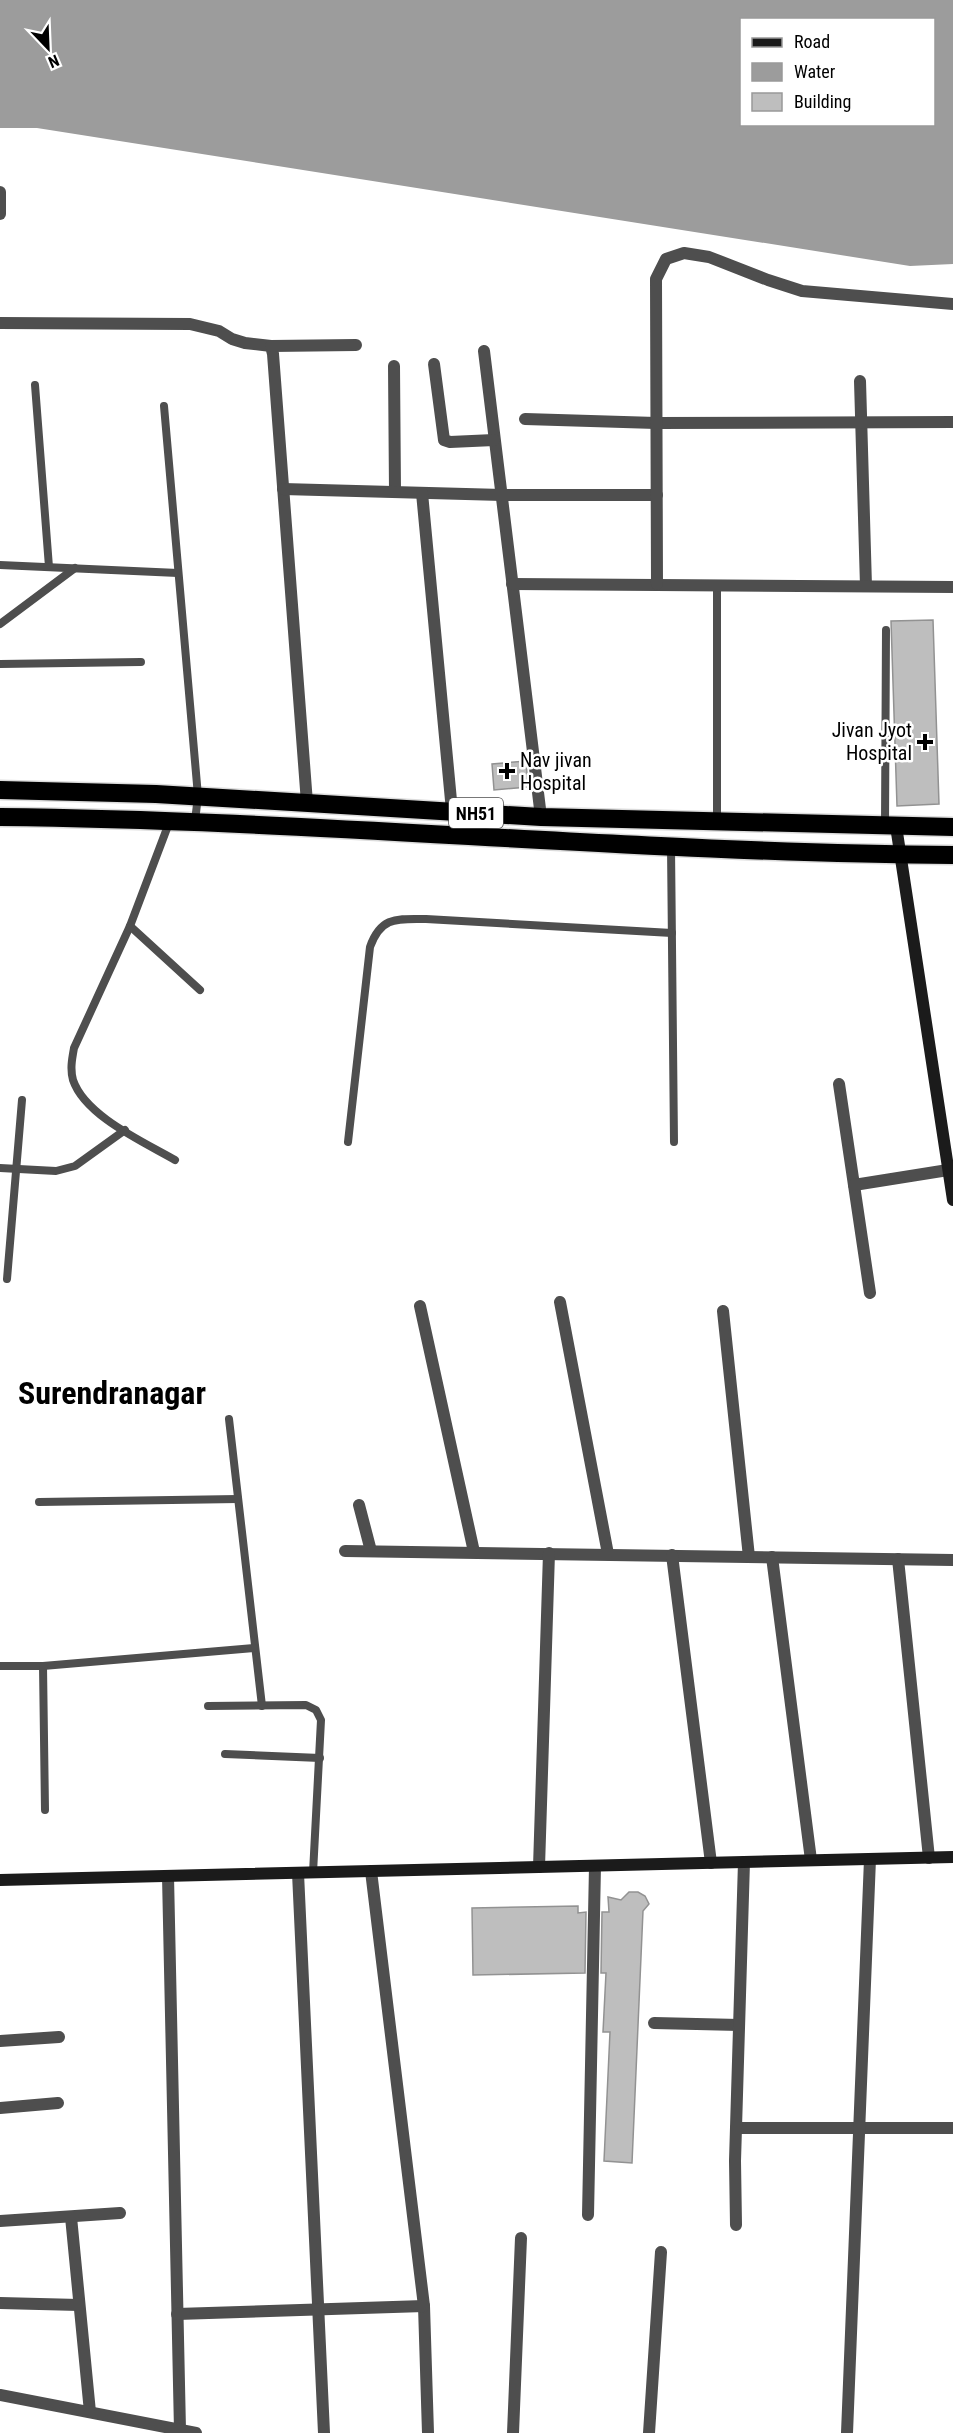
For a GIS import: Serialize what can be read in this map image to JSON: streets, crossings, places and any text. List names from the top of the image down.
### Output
{
  "streets": {
    "highway": ["NH51"]
  },
  "districts": ["Surendranagar"],
  "places": {
    "health": ["Jivan Jyot Hospital", "Nav jivan Hospital"]
  },
  "legend": ["Road", "Water", "Building"],
  "north": "bottom right"
}
